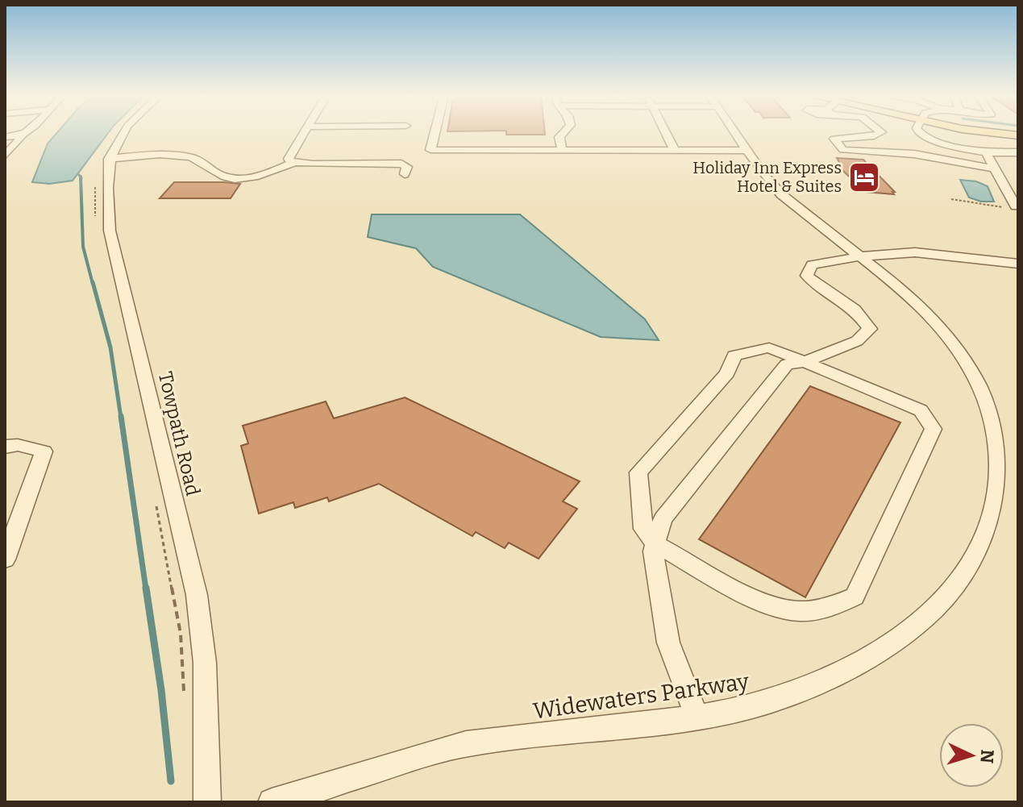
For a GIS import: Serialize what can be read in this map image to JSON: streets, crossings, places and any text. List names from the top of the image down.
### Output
{
  "streets": {
    "street": ["Towpath Road", "Widewaters Parkway"]
  },
  "places": {
    "hotel": ["Holiday Inn Express Hotel & Suites"]
  },
  "north": "right"
}
